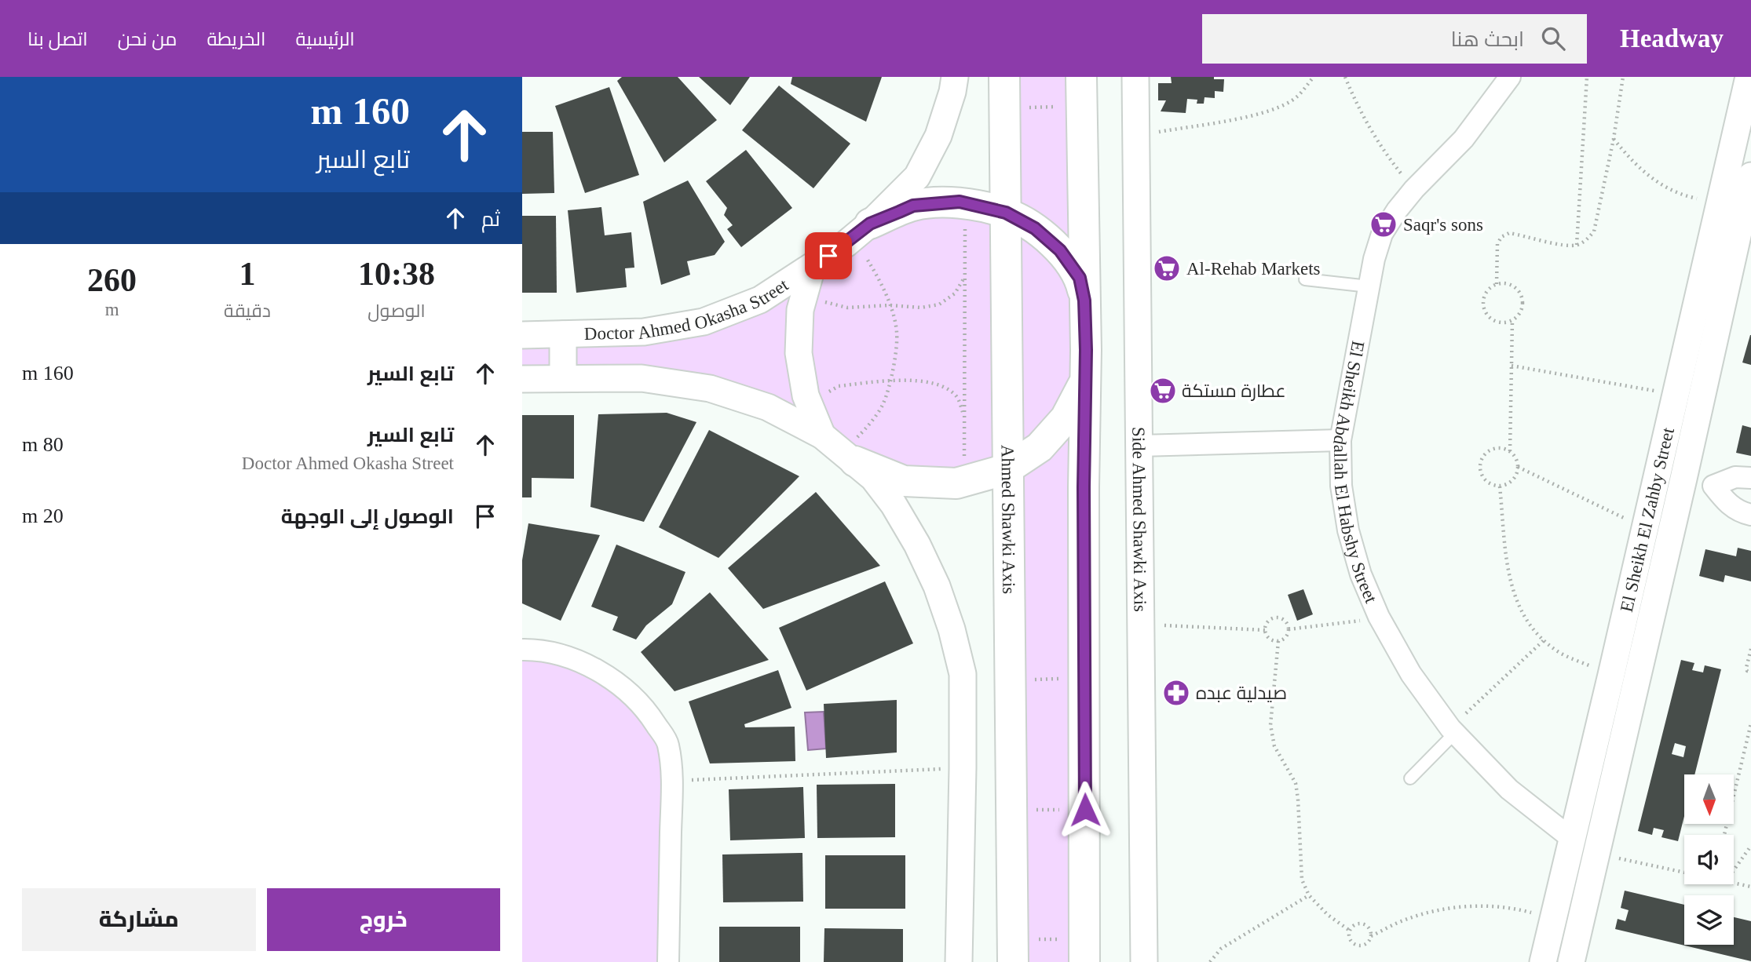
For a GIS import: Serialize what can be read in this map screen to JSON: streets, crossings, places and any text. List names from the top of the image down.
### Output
{
  "streets": {
    "main road": ["Ahmed Shawki Axis"],
    "street": [
      "Doctor Ahmed Okasha Street",
      "El Sheikh Abdallah El Habshy Street",
      "Side Ahmed Shawki Axis",
      "El Sheikh El Zahby Street"
    ]
  },
  "crossings": [
    ["El Sheikh Abdallah El Habshy Street", "El Sheikh El Zahby Street"]
  ],
  "places": {
    "supermarket": ["Saqr's sons", "Al-Rehab Markets", "عطارة مستكة"],
    "pharmacy": ["صيدلية عبده"]
  },
  "north": "bottom",
  "page": {
    "header": "Headway",
    "search": "ابحث هنا",
    "nav": [
      "الرئيسية",
      "الخريطة",
      "من نحن",
      "اتصل بنا"
    ],
    "turn": ["160 m", "تابع السير"],
    "then": "ثم",
    "eta": [
      "10:38",
      "الوصول",
      "1",
      "دقيقة",
      "260",
      "m"
    ],
    "list": [
      {
        "name": "تابع السير",
        "value": "160 m"
      },
      {
        "name": "تابع السير",
        "note": "Doctor Ahmed Okasha Street",
        "value": "80 m"
      },
      {
        "name": "الوصول إلى الوجهة",
        "value": "20 m"
      }
    ],
    "buttons": ["خروج", "مشاركة"]
  }
}
